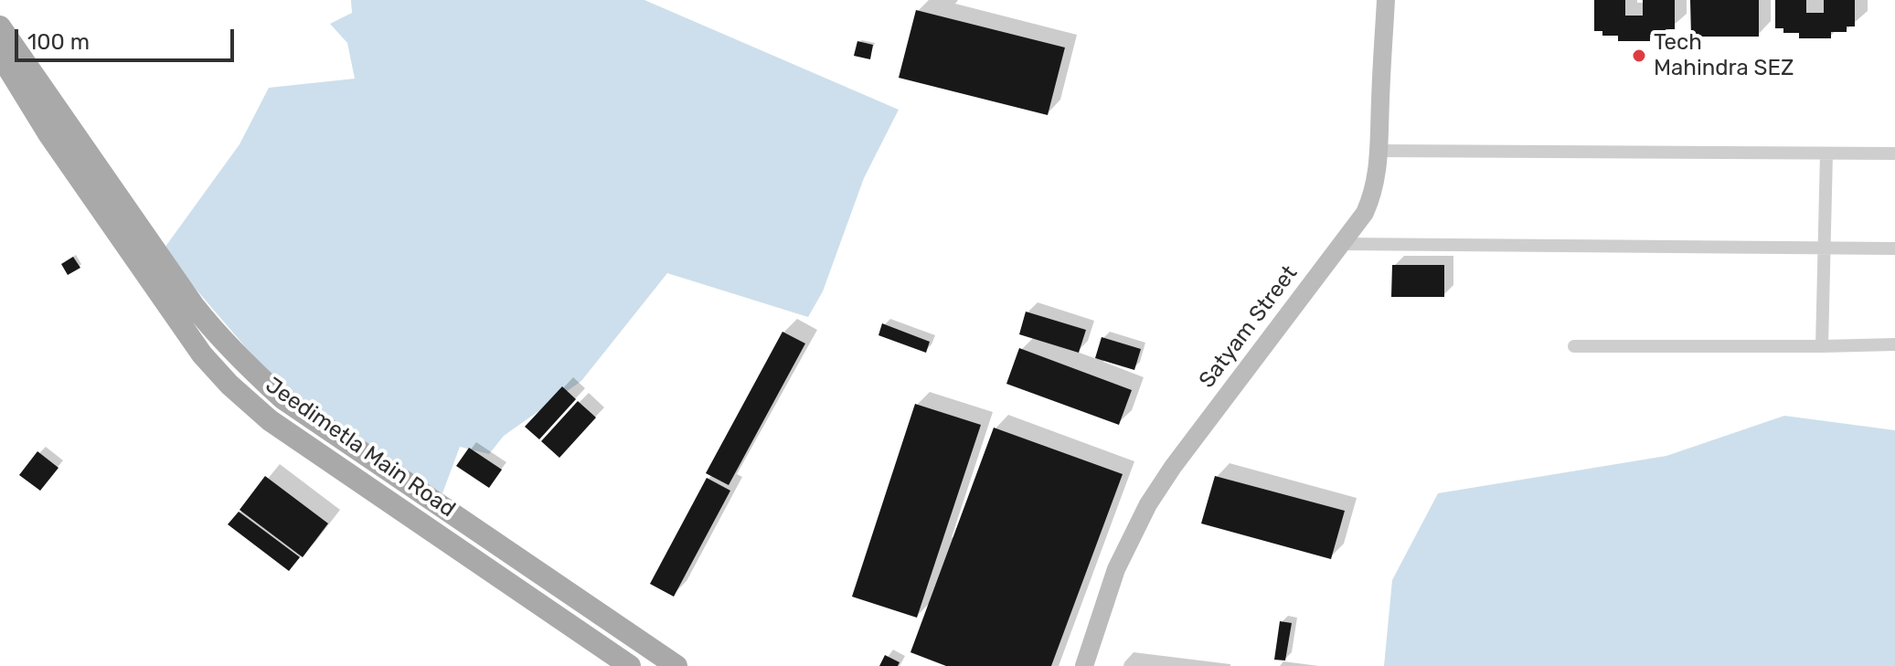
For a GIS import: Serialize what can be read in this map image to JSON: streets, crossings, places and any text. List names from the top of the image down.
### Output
{
  "streets": {
    "main road": ["Jeedimetla Main Road"],
    "street": ["Satyam Street"]
  },
  "places": ["Tech Mahindra SEZ"],
  "scale_bar": "100 m"
}
